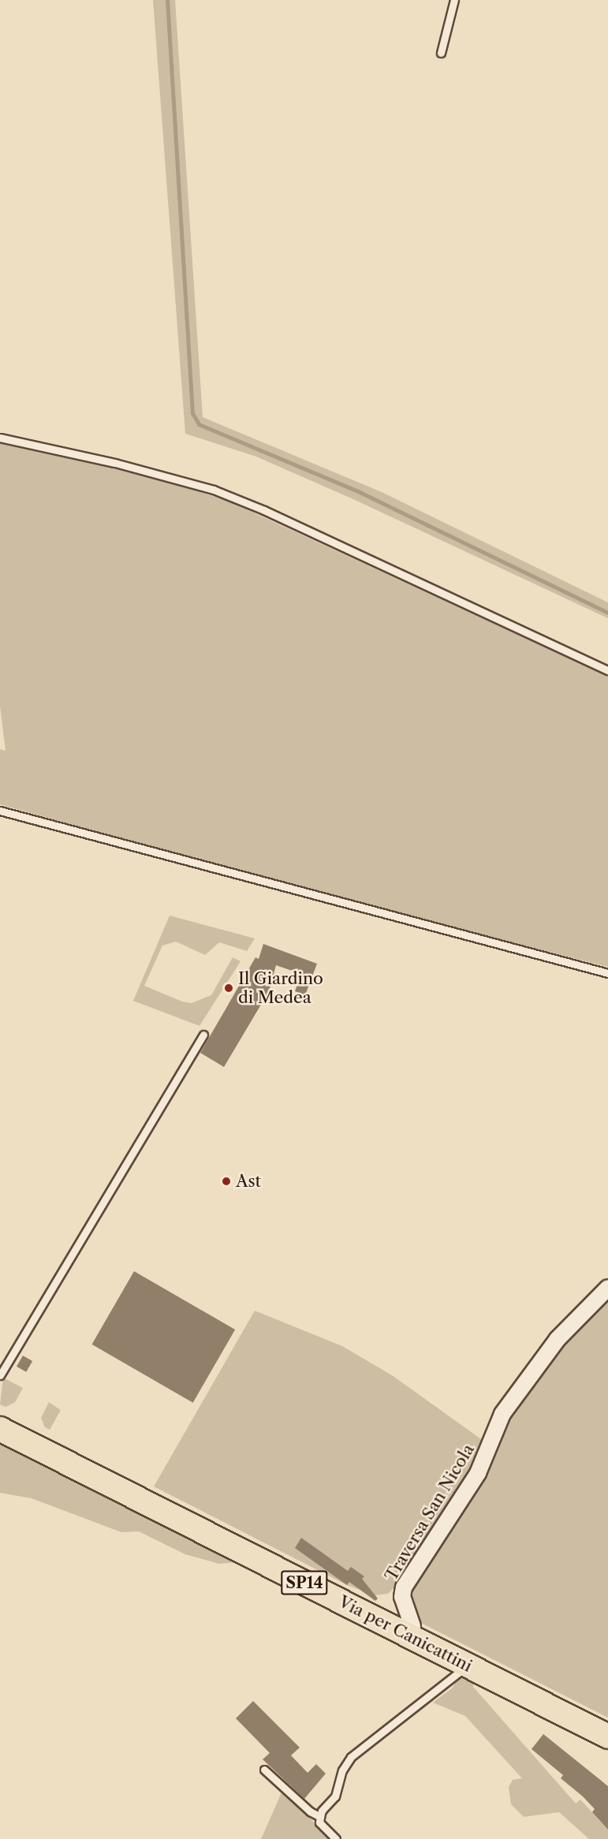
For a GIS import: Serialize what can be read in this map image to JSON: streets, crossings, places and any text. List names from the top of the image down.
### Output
{
  "streets": {
    "main road": ["SP14", "Via per Canicattini"],
    "street": ["Traversa San Nicola"]
  },
  "crossings": [
    ["Traversa San Nicola", "Via per Canicattini"]
  ],
  "places": ["Il Giardino di Medea", "Ast"]
}
